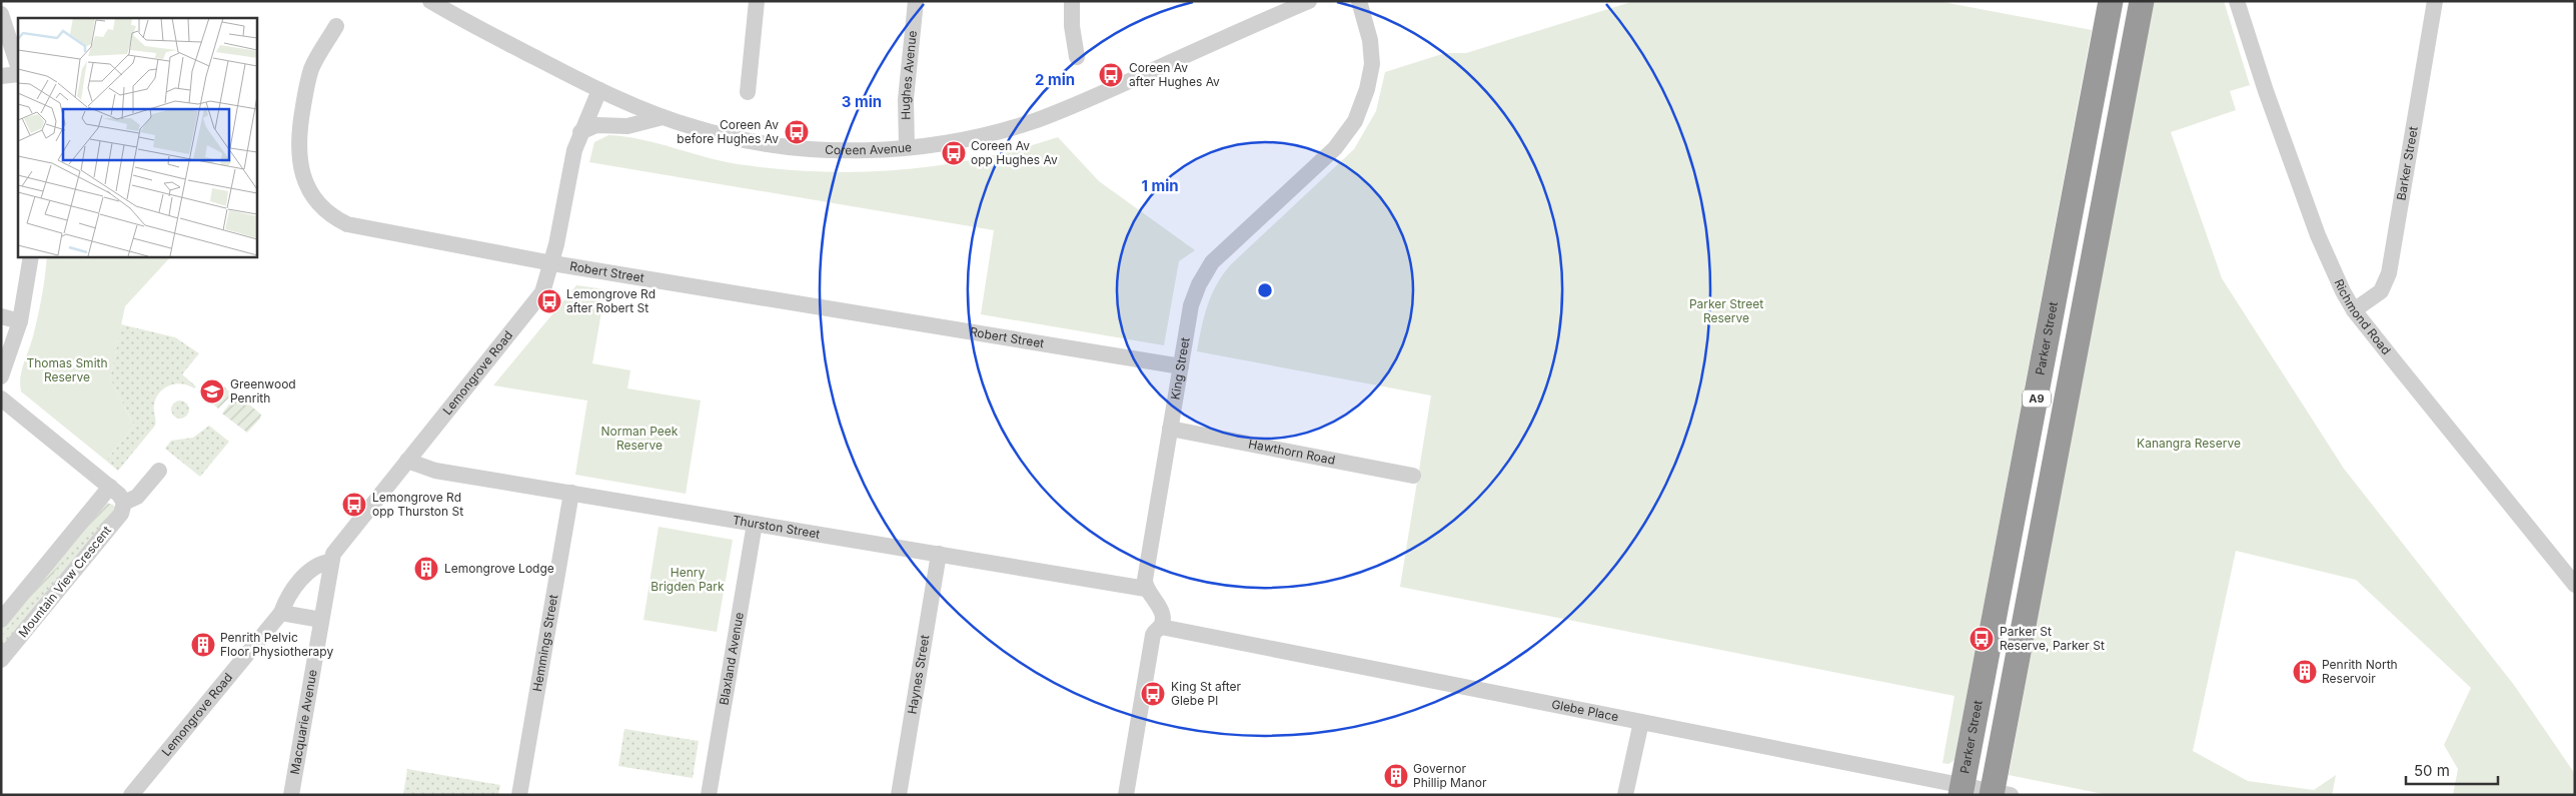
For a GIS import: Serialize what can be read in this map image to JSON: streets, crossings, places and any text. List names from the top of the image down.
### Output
{
  "streets": {
    "highway": ["Parker Street", "A9"],
    "street": [
      "Hughes Avenue",
      "Coreen Avenue",
      "Barker Street",
      "Robert Street",
      "Richmond Road",
      "King Street",
      "Lemongrove Road",
      "Hawthorn Road",
      "Thurston Street",
      "Mountain View Crescent",
      "Hemmings Street",
      "Blaxland Avenue",
      "Haynes Street",
      "Glebe Place",
      "Macquarie Avenue"
    ]
  },
  "crossings": [
    ["Hughes Avenue", "Coreen Avenue"],
    ["Coreen Avenue", "Lemongrove Road"],
    ["Barker Street", "Richmond Road"],
    ["Robert Street", "King Street"],
    ["Robert Street", "Lemongrove Road"],
    ["Parker Street", "Glebe Place"],
    ["King Street", "Hawthorn Road"],
    ["King Street", "Thurston Street"],
    ["Lemongrove Road", "Thurston Street"],
    ["Lemongrove Road", "Macquarie Avenue"],
    ["A9", "Glebe Place"],
    ["Thurston Street", "Hemmings Street"],
    ["Thurston Street", "Blaxland Avenue"],
    ["Thurston Street", "Haynes Street"]
  ],
  "parks": [
    "Parker Street Reserve",
    "Thomas Smith Reserve",
    "Norman Peek Reserve",
    "Kanangra Reserve",
    "Henry Brigden Park"
  ],
  "places": {
    "bus stop": [
      "Coreen Av after Hughes Av",
      "Coreen Av before Hughes Av",
      "Coreen Av opp Hughes Av",
      "Lemongrove Rd after Robert St",
      "Lemongrove Rd opp Thurston St",
      "Parker St Reserve, Parker St",
      "King St after Glebe Pl"
    ],
    "school or university": ["Greenwood Penrith"],
    "building": [
      "Lemongrove Lodge",
      "Penrith Pelvic Floor Physiotherapy",
      "Penrith North Reservoir",
      "Governor Phillip Manor"
    ]
  },
  "scale_bar": "50 m",
  "rings": ["2 min", "3 min", "1 min"]
}
